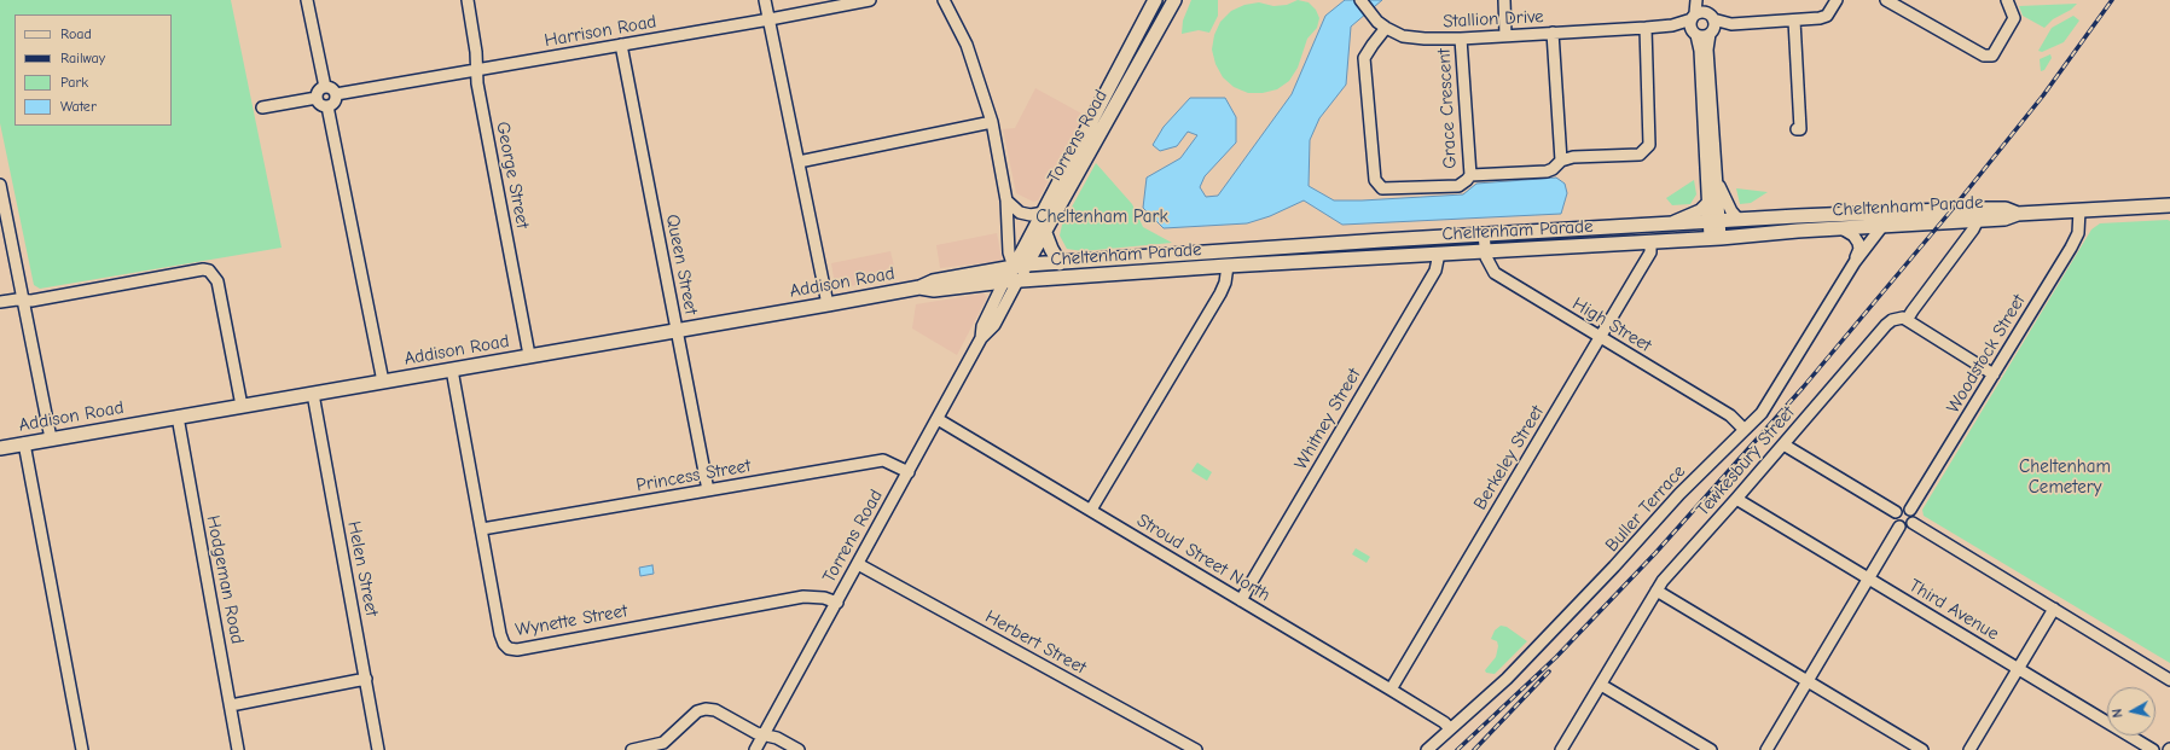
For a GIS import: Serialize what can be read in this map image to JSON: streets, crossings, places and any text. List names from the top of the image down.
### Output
{
  "streets": {
    "main road": ["Torrens Road", "Cheltenham Parade", "Addison Road"],
    "street": [
      "Stallion Drive",
      "Harrison Road",
      "Grace Crescent",
      "George Street",
      "Queen Street",
      "High Street",
      "Woodstock Street",
      "Whitney Street",
      "Berkeley Street",
      "Tewkesbury Street",
      "Princess Street",
      "Buller Terrace",
      "Stroud Street North",
      "Helen Street",
      "Hodgeman Road",
      "Third Avenue",
      "Wynette Street",
      "Herbert Street"
    ]
  },
  "crossings": [
    ["Stallion Drive", "Grace Crescent"],
    ["Harrison Road", "George Street"],
    ["Harrison Road", "Queen Street"],
    ["Torrens Road", "Cheltenham Parade"],
    ["Torrens Road", "Addison Road"],
    ["Torrens Road", "Princess Street"],
    ["Torrens Road", "Stroud Street North"],
    ["Torrens Road", "Wynette Street"],
    ["Torrens Road", "Herbert Street"],
    ["George Street", "Addison Road"],
    ["Cheltenham Parade", "Addison Road"],
    ["Cheltenham Parade", "High Street"],
    ["Cheltenham Parade", "Woodstock Street"],
    ["Cheltenham Parade", "Whitney Street"],
    ["Cheltenham Parade", "Berkeley Street"],
    ["Cheltenham Parade", "Buller Terrace"],
    ["Queen Street", "Addison Road"],
    ["Queen Street", "Princess Street"],
    ["Addison Road", "Helen Street"],
    ["Addison Road", "Hodgeman Road"],
    ["Addison Road", "Wynette Street"],
    ["High Street", "Berkeley Street"],
    ["High Street", "Buller Terrace"],
    ["Whitney Street", "Stroud Street North"],
    ["Berkeley Street", "Stroud Street North"],
    ["Tewkesbury Street", "Third Avenue"],
    ["Princess Street", "Wynette Street"],
    ["Buller Terrace", "Stroud Street North"]
  ],
  "parks": ["Cheltenham Park", "Cheltenham Cemetery"],
  "legend": [
    "Road",
    "Railway",
    "Park",
    "Water"
  ],
  "north": "left"
}
